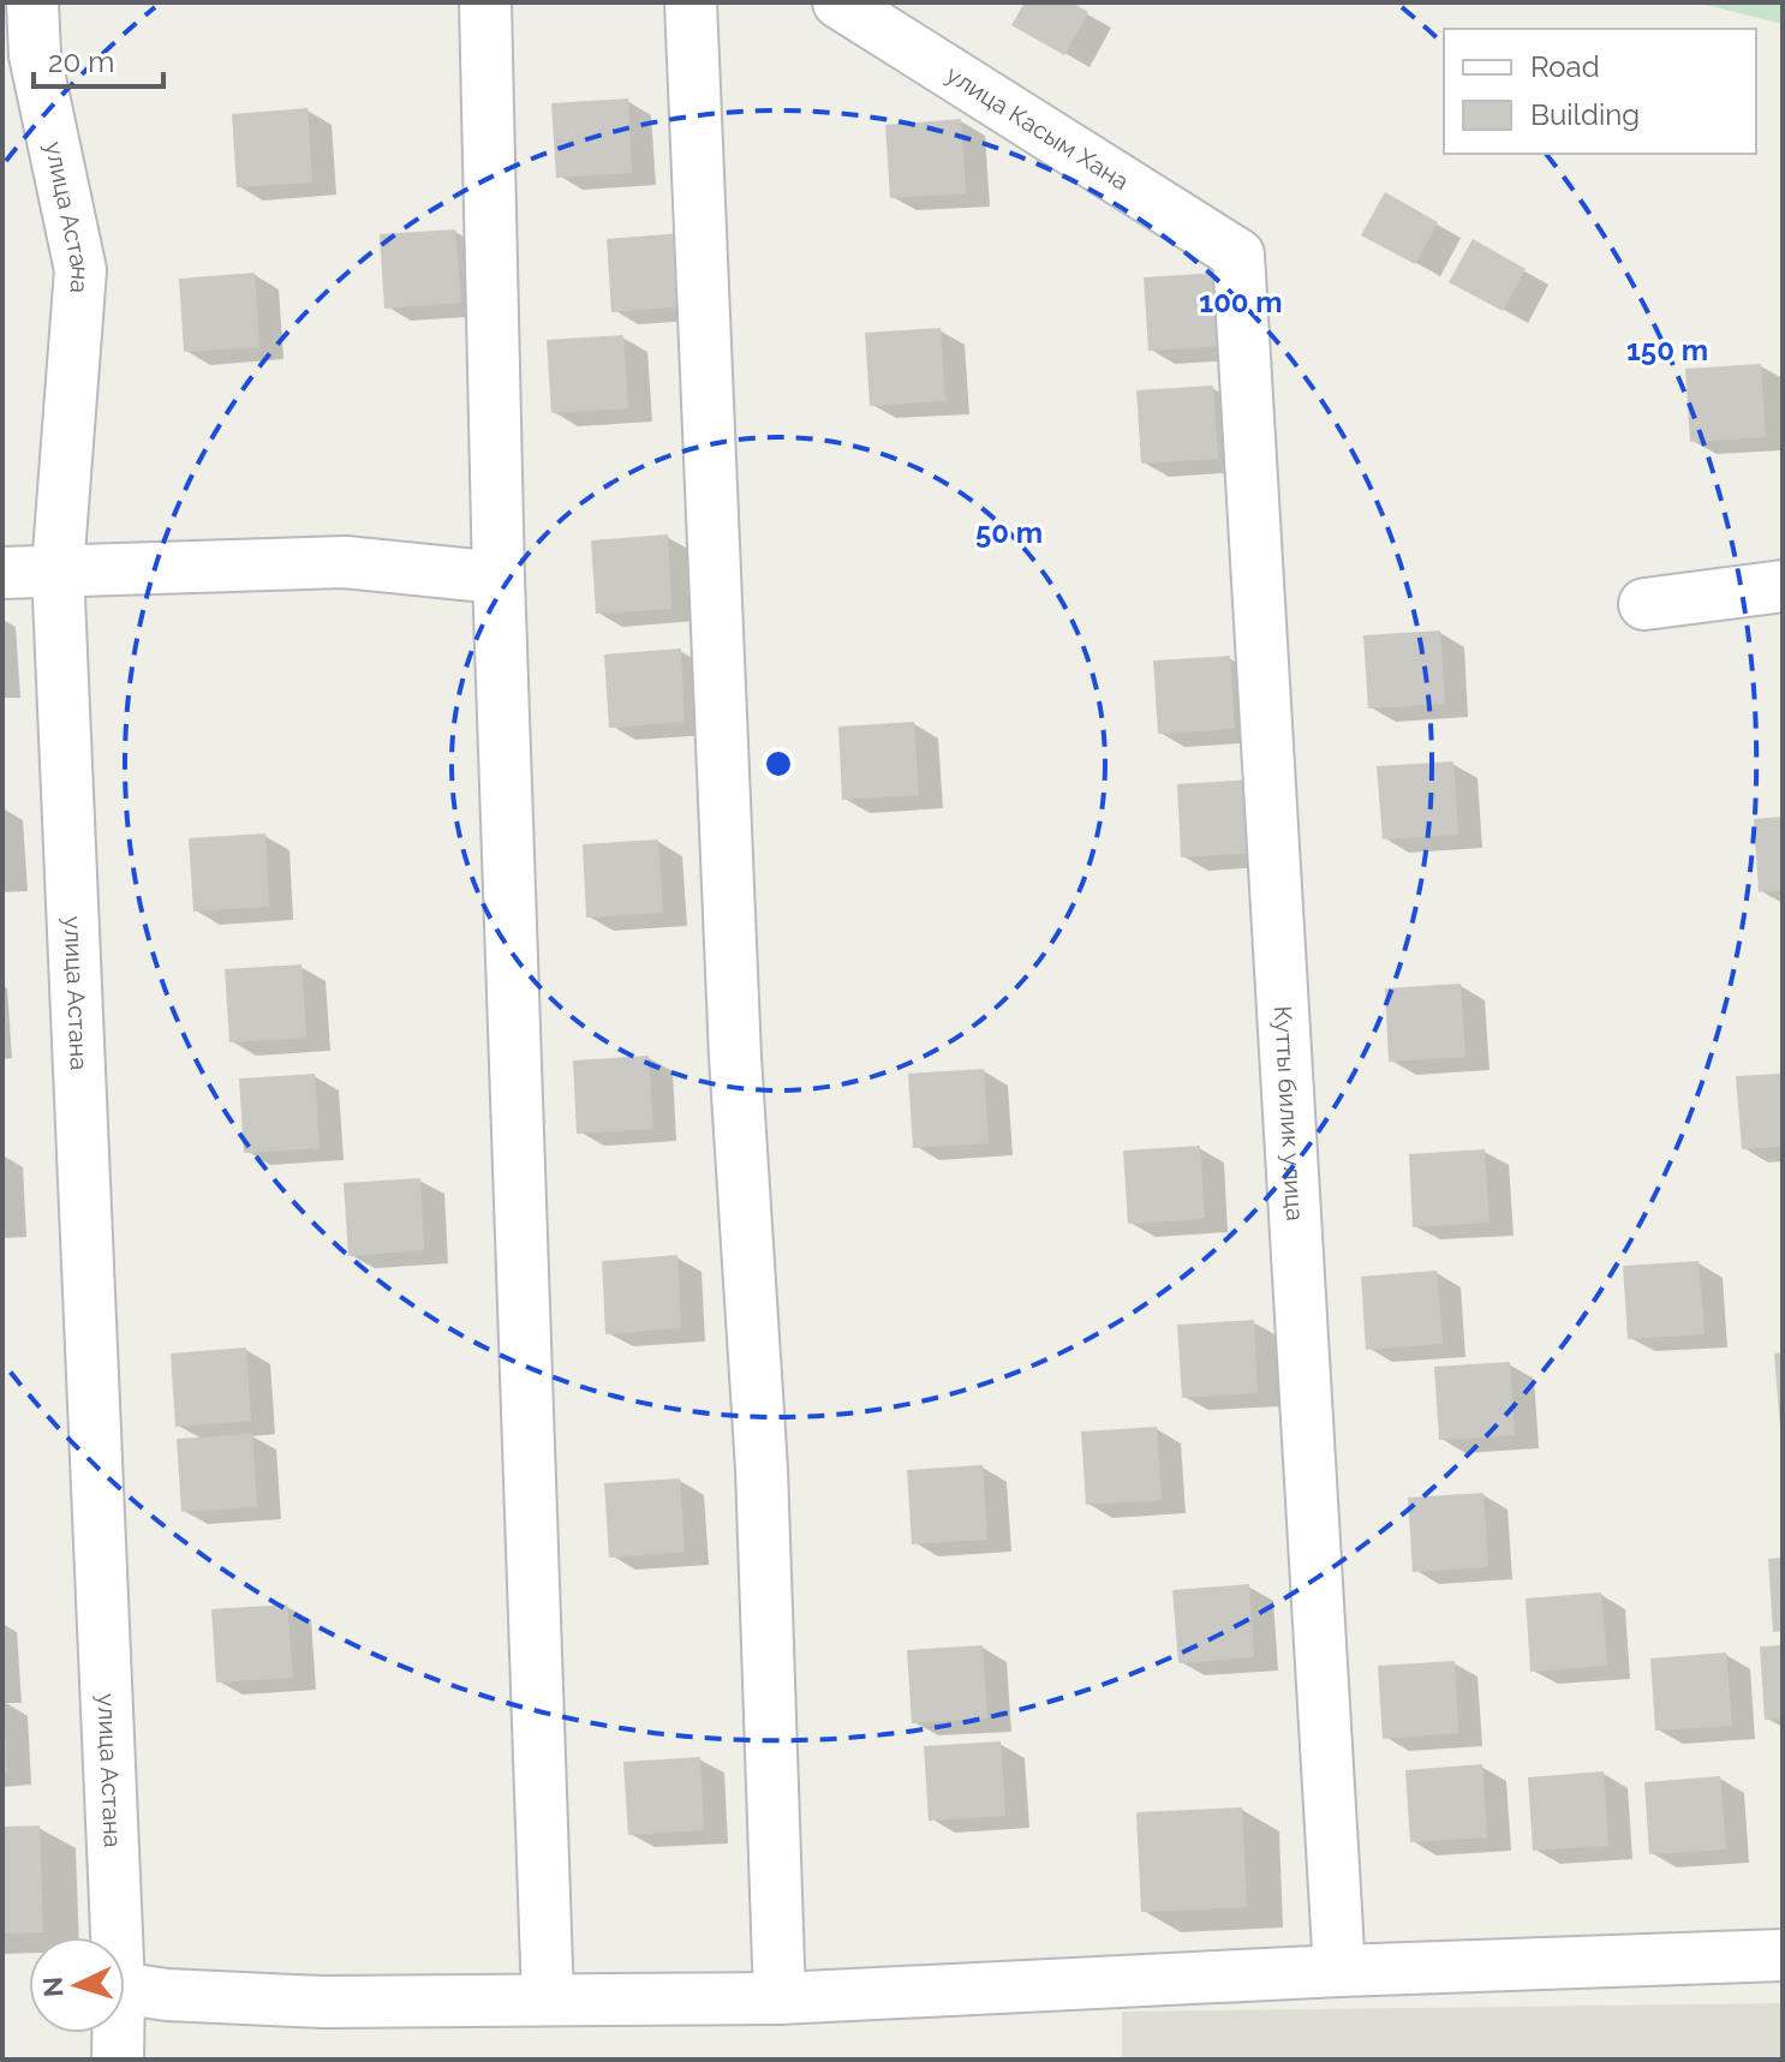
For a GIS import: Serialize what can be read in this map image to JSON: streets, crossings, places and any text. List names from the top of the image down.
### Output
{
  "streets": {
    "street": ["улица Касым Хана", "улица Астана", "Кутты билик улица"]
  },
  "crossings": [
    ["улица Касым Хана", "Кутты билик улица"]
  ],
  "legend": ["Road", "Building"],
  "scale_bar": "20 m",
  "north": "left",
  "rings": ["100 m", "150 m", "50 m"]
}
